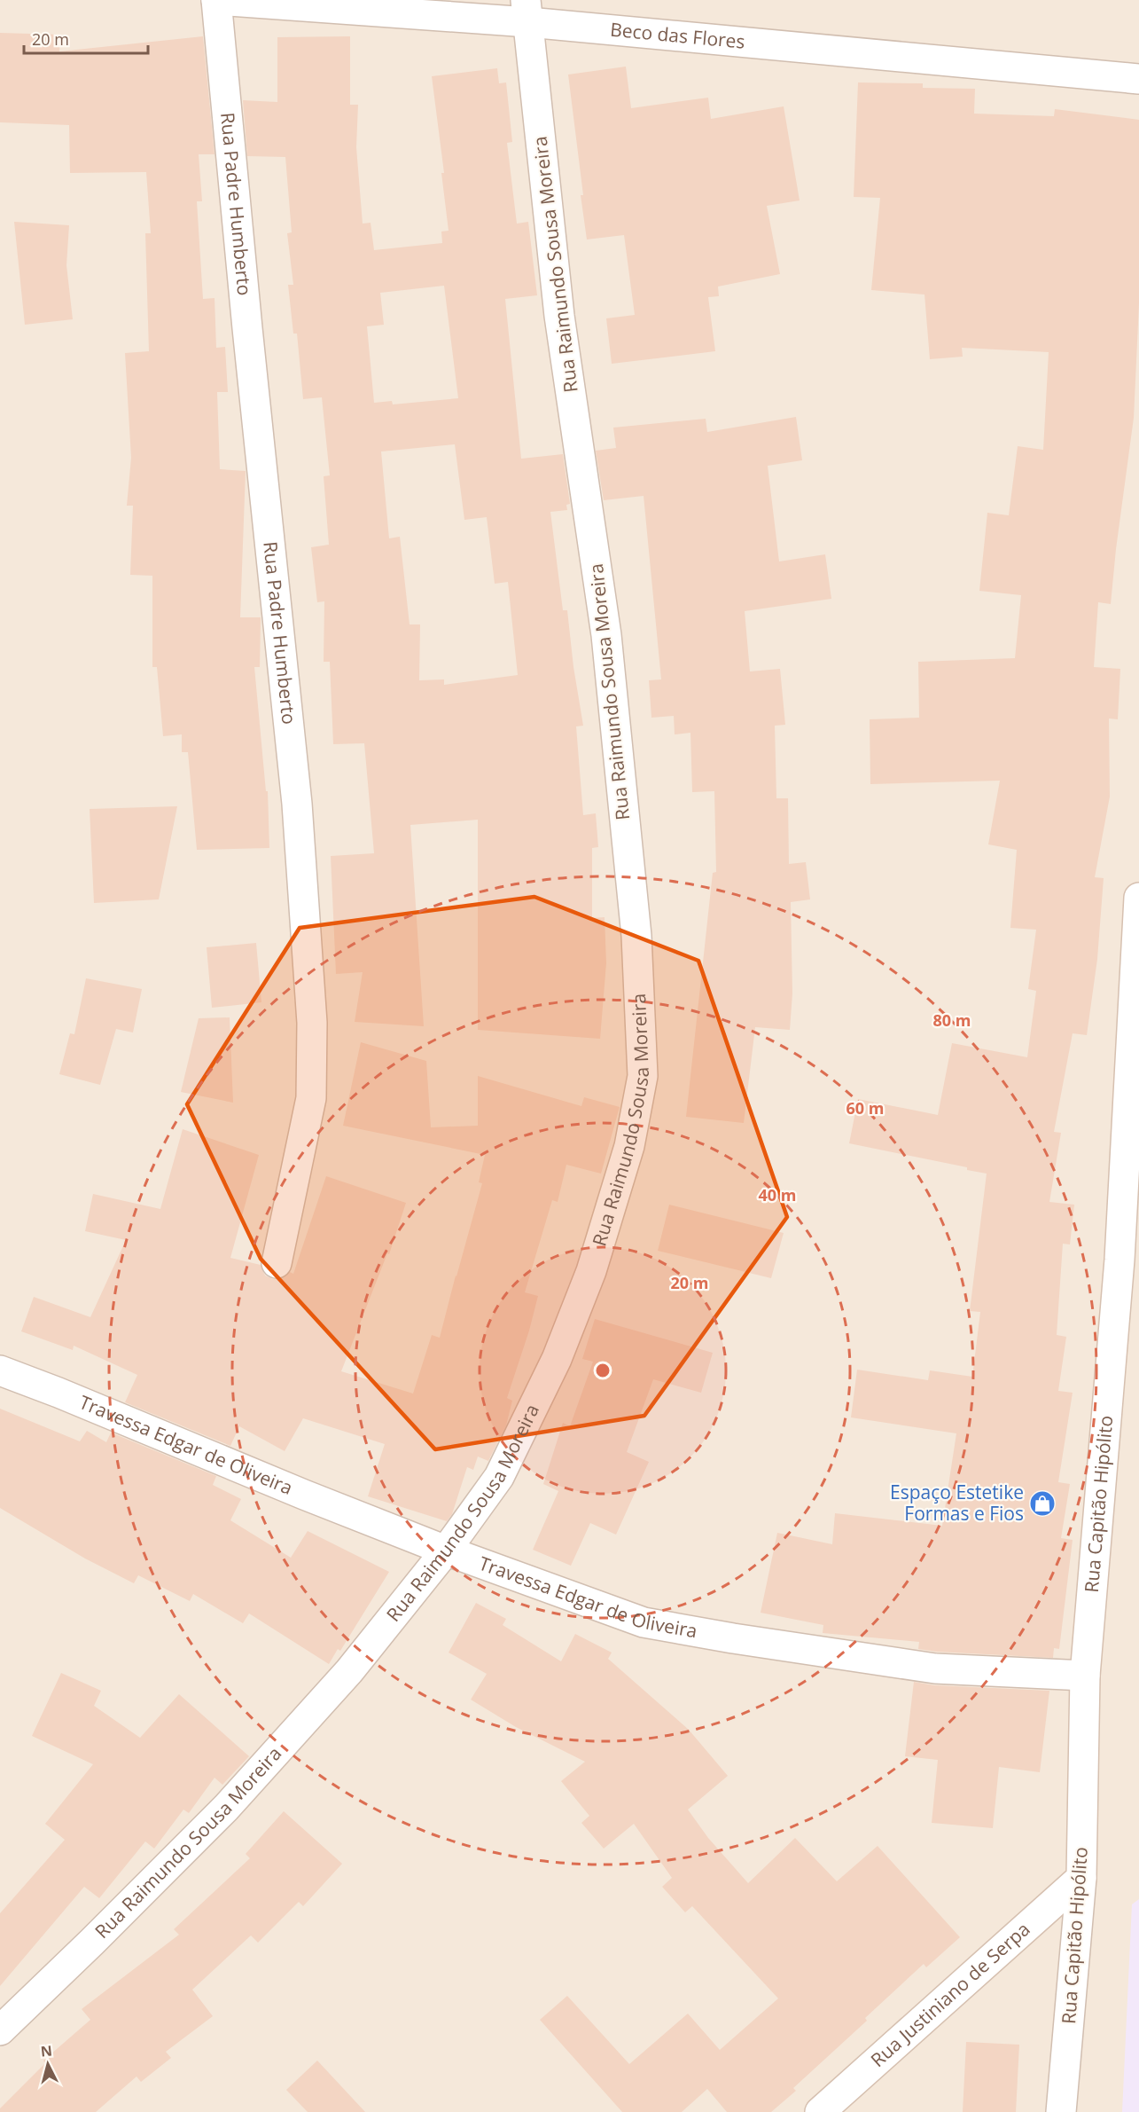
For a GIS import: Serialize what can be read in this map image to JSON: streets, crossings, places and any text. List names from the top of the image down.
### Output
{
  "streets": {
    "street": [
      "Beco das Flores",
      "Rua Padre Humberto",
      "Rua Raimundo Sousa Moreira",
      "Travessa Edgar de Oliveira",
      "Rua Capitão Hipólito",
      "Rua Justiniano de Serpa"
    ]
  },
  "crossings": [
    ["Beco das Flores", "Rua Padre Humberto"],
    ["Beco das Flores", "Rua Raimundo Sousa Moreira"],
    ["Rua Raimundo Sousa Moreira", "Travessa Edgar de Oliveira"],
    ["Travessa Edgar de Oliveira", "Rua Capitão Hipólito"],
    ["Rua Capitão Hipólito", "Rua Justiniano de Serpa"]
  ],
  "places": {
    "shop": ["Espaço Estetike Formas e Fios"]
  },
  "scale_bar": "20 m",
  "north": "top",
  "rings": [
    "80 m",
    "60 m",
    "40 m",
    "20 m"
  ]
}
